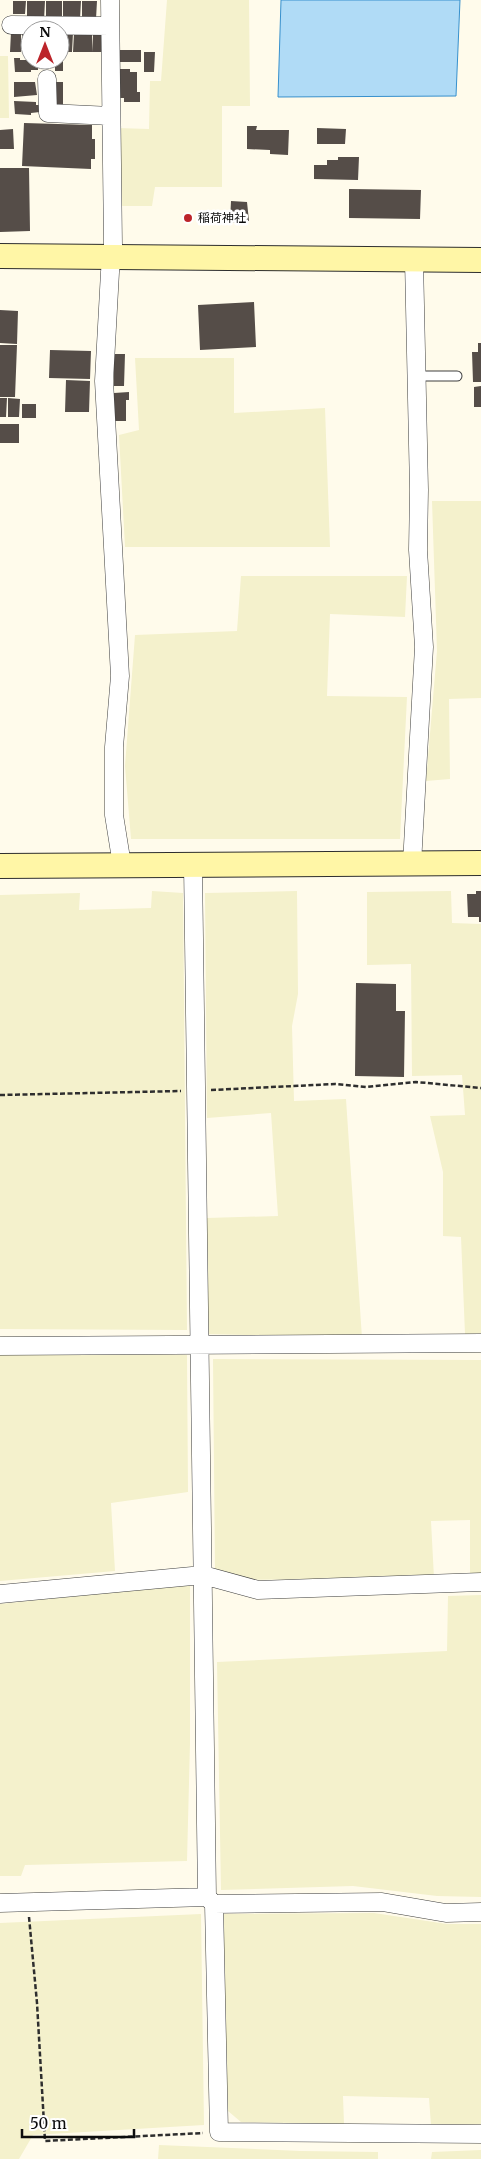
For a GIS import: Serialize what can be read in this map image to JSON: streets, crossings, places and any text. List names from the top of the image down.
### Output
{
  "places": ["稲荷神社"],
  "scale_bar": "50 m",
  "north": "top"
}
